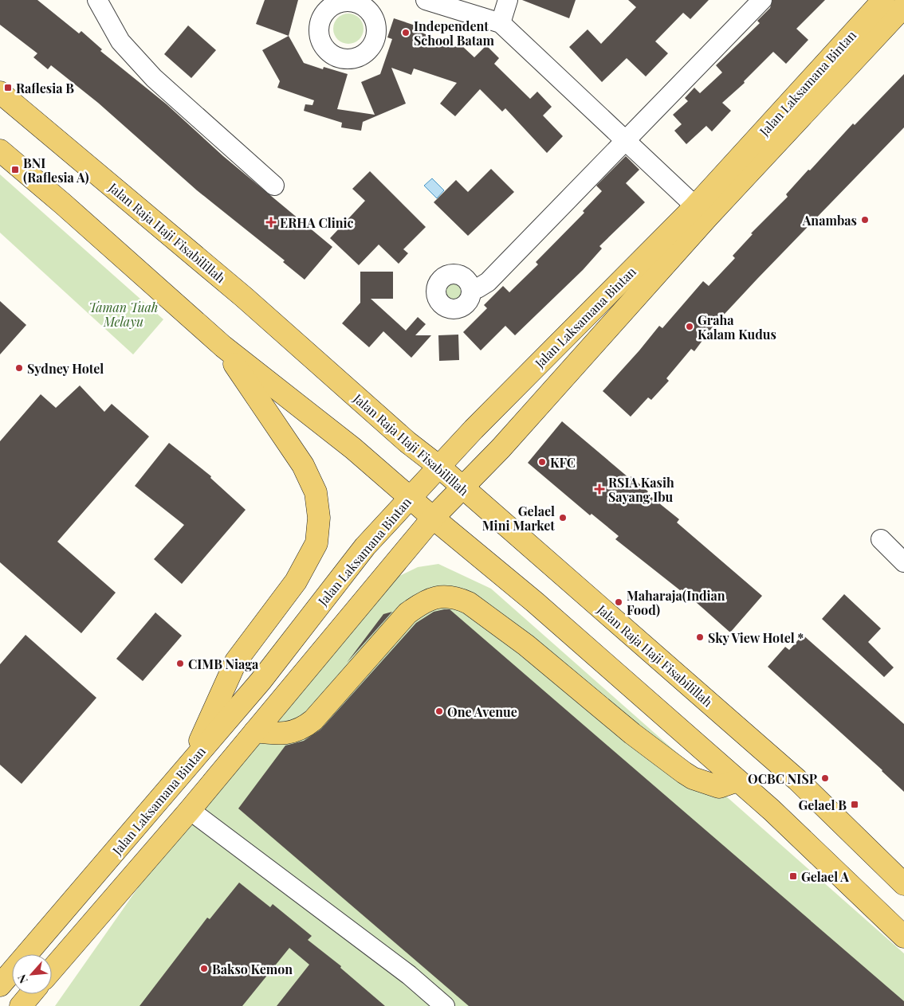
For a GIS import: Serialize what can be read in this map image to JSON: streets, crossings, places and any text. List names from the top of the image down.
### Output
{
  "streets": {
    "main road": ["Jalan Laksamana Bintan", "Jalan Raja Haji Fisabilillah"]
  },
  "crossings": [
    ["Jalan Laksamana Bintan", "Jalan Raja Haji Fisabilillah"]
  ],
  "parks": ["Taman Tuah Melayu"],
  "places": {
    "other": [
      "Independent School Batam",
      "Anambas",
      "Graha Kalam Kudus",
      "Sydney Hotel",
      "KFC",
      "Gelael Mini Market",
      "Maharaja(Indian Food)",
      "Sky View Hotel *",
      "CIMB Niaga",
      "One Avenue",
      "OCBC NISP",
      "Bakso Kemon"
    ],
    "transit": [
      "Raflesia B",
      "BNI (Raflesia A)",
      "Gelael B",
      "Gelael A"
    ],
    "health": ["ERHA Clinic", "RSIA Kasih Sayang Ibu"]
  },
  "north": "bottom left"
}
